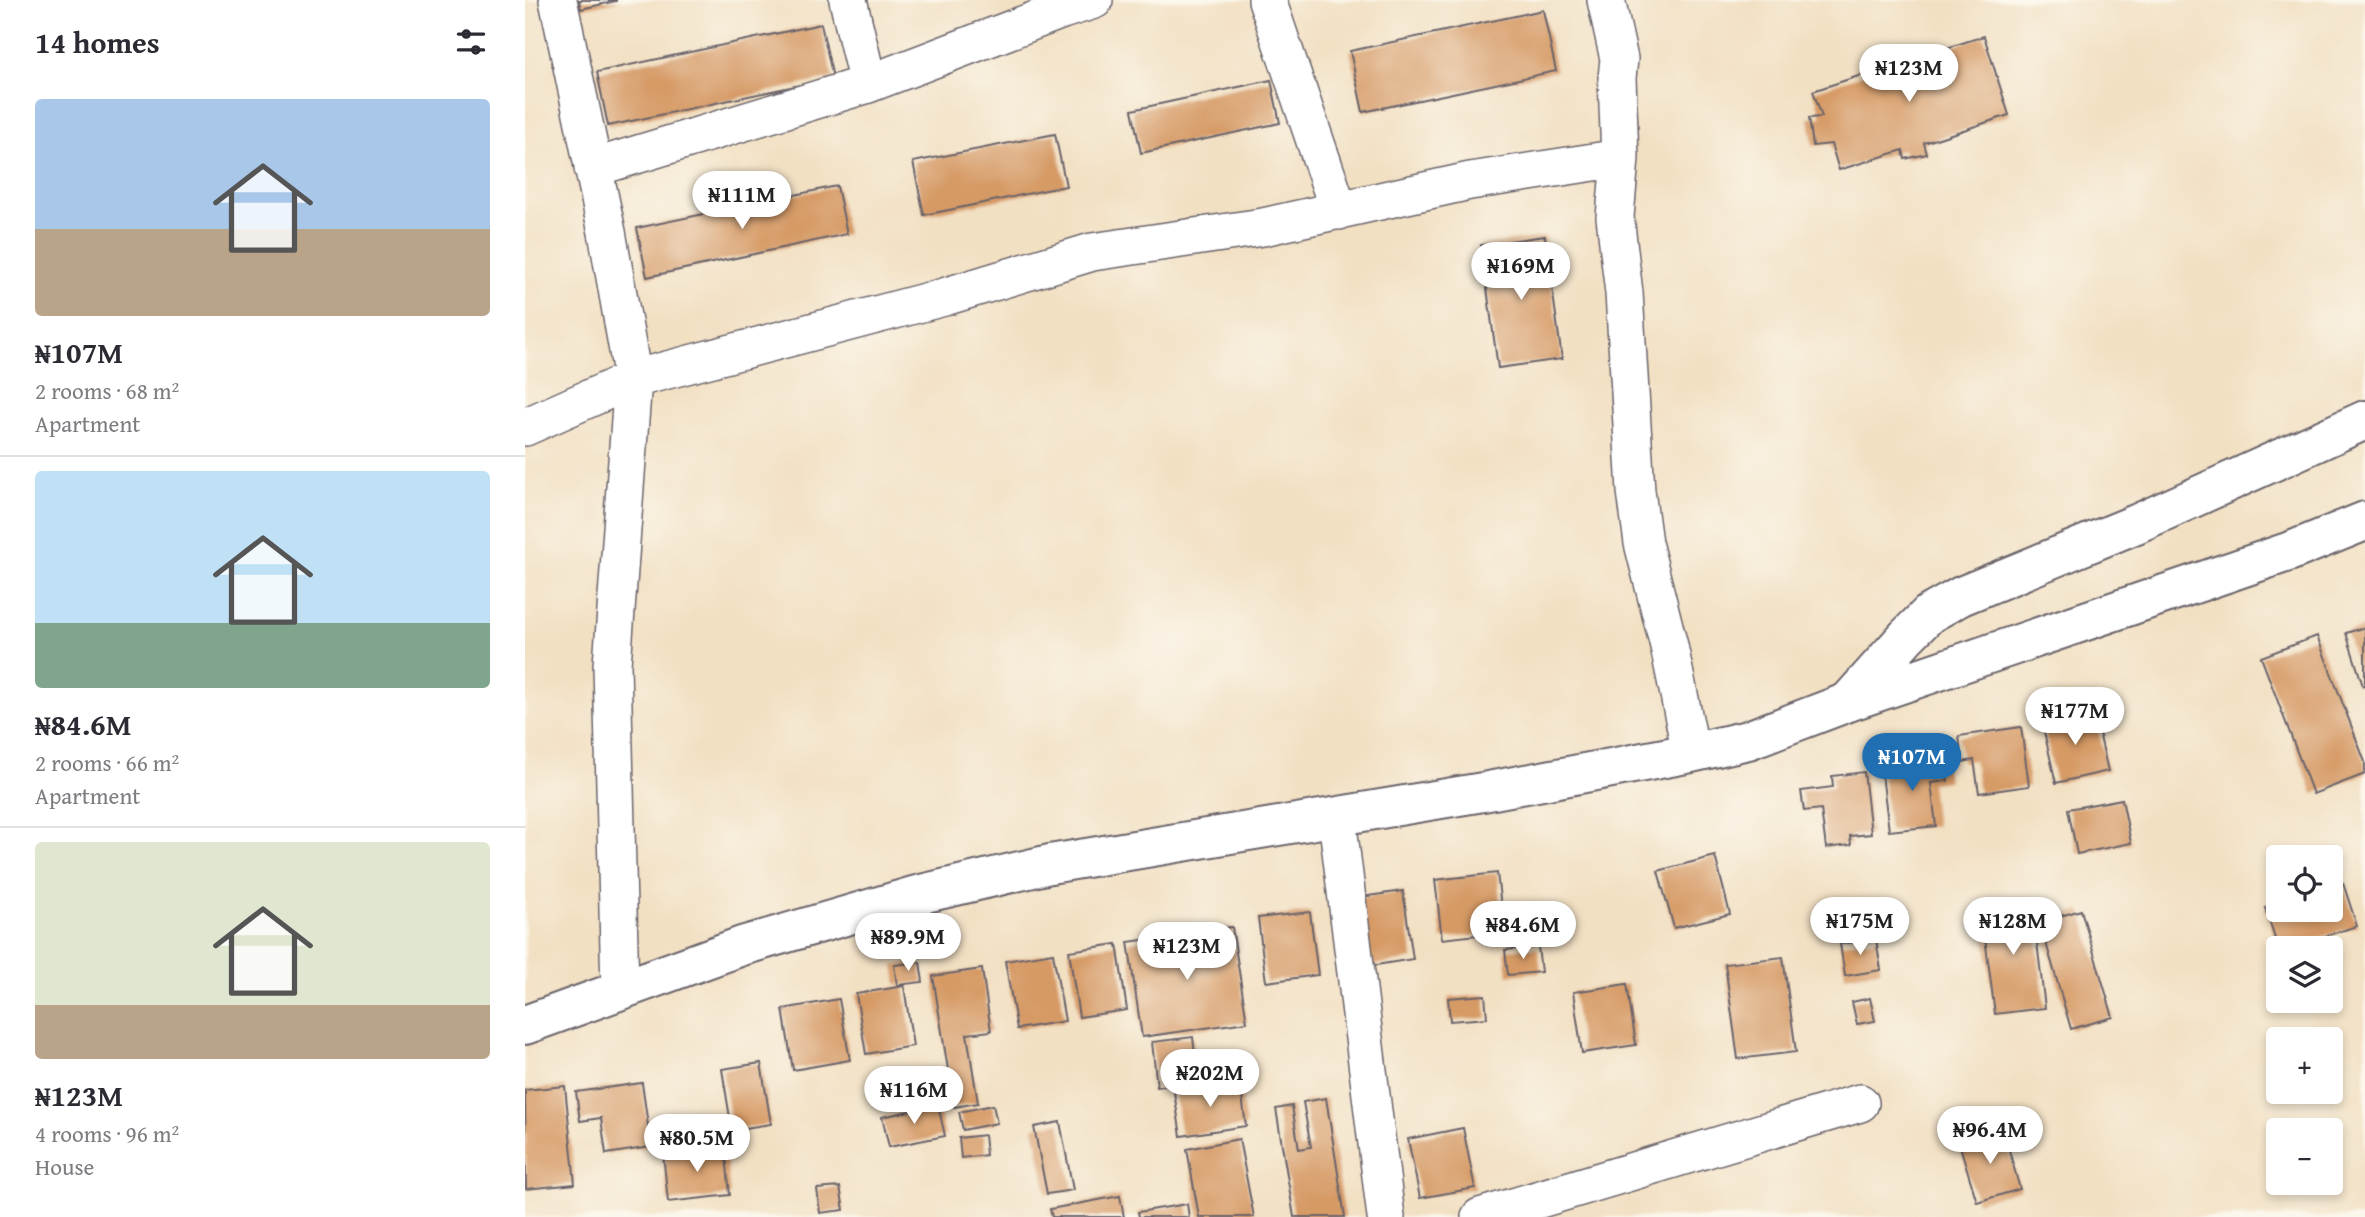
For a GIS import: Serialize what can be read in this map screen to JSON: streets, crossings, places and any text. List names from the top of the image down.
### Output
{
  "page": {
    "heading": "14 homes",
    "price": [
      "₦123M",
      "₦111M",
      "₦169M",
      "₦177M",
      "₦107M",
      "₦175M",
      "₦128M",
      "₦84.6M",
      "₦89.9M",
      "₦123M",
      "₦202M",
      "₦116M",
      "₦96.4M",
      "₦80.5M"
    ],
    "list": [
      {
        "name": "₦107M",
        "note": "2 rooms · 68 m² · Apartment"
      },
      {
        "name": "₦84.6M",
        "note": "2 rooms · 66 m² · Apartment"
      },
      {
        "name": "₦123M",
        "note": "4 rooms · 96 m² · House"
      }
    ],
    "map_buttons": ["+", "−"]
  }
}
